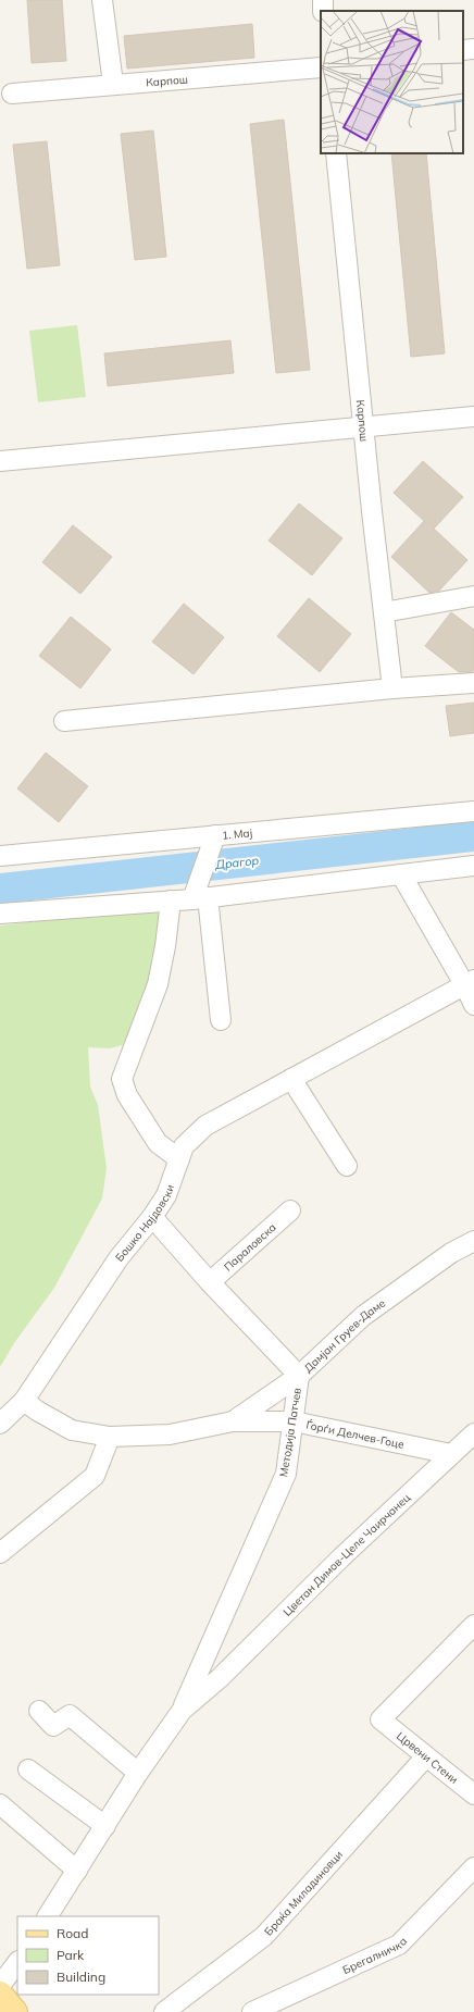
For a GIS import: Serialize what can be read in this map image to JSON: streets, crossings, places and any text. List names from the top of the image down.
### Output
{
  "streets": {
    "street": [
      "Карпош",
      "1. Мај",
      "Бошко Најдовски",
      "Параловска",
      "Дамјан Груев-Даме",
      "Методија Патчев",
      "Ѓорѓи Делчев-Гоце",
      "Цветан Димов-Целе Чаирчанец",
      "Црвени Стени",
      "Браќа Миладиновци",
      "Брегалничка"
    ]
  },
  "crossings": [
    ["Бошко Најдовски", "Дамјан Груев-Даме"],
    ["Бошко Најдовски", "Методија Патчев"],
    ["Параловска", "Методија Патчев"],
    ["Дамјан Груев-Даме", "Методија Патчев"],
    ["Дамјан Груев-Даме", "Ѓорѓи Делчев-Гоце"],
    ["Методија Патчев", "Ѓорѓи Делчев-Гоце"],
    ["Методија Патчев", "Цветан Димов-Целе Чаирчанец"],
    ["Ѓорѓи Делчев-Гоце", "Цветан Димов-Целе Чаирчанец"],
    ["Црвени Стени", "Браќа Миладиновци"]
  ],
  "water": ["Драгор"],
  "legend": ["Road", "Park", "Building"]
}
